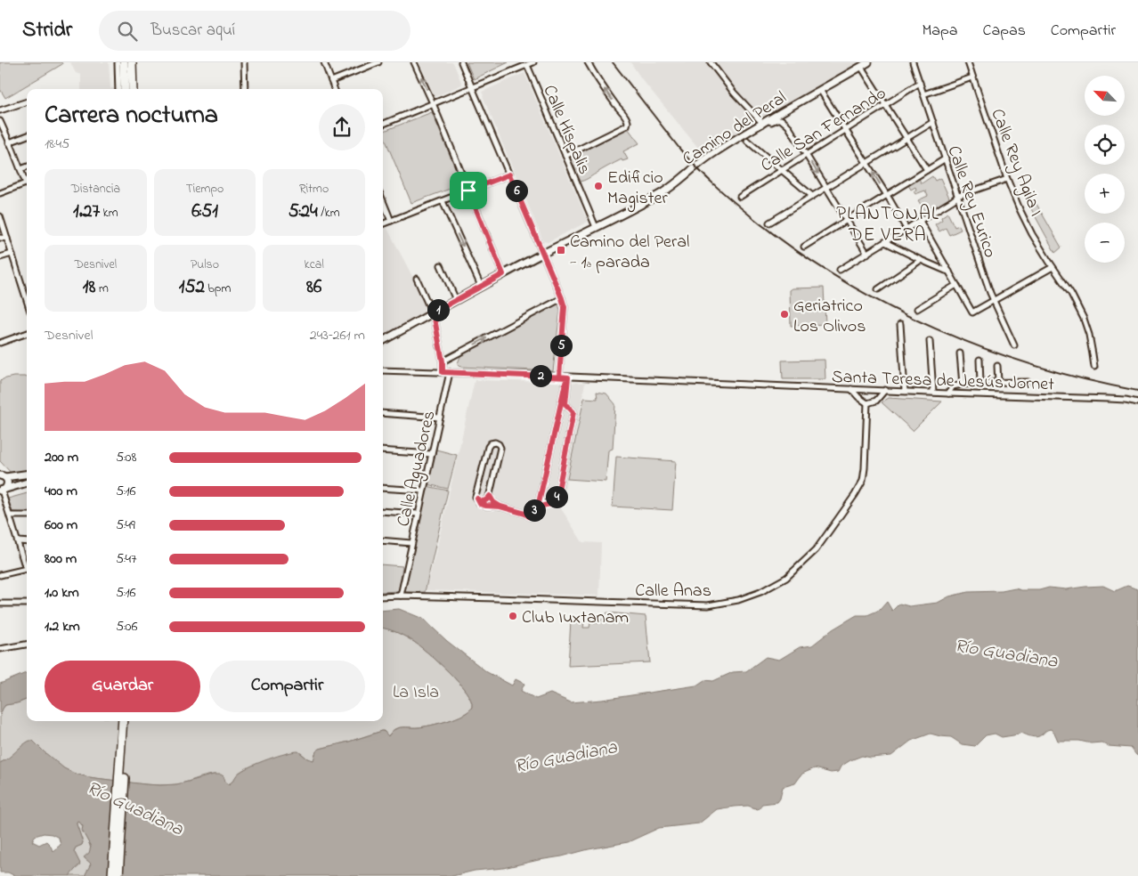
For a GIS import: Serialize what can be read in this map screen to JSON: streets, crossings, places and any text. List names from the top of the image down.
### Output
{
  "streets": {
    "street": [
      "Camino del Peral",
      "Calle San Fernando",
      "Calle Híspalis",
      "Calle Rey Agila I",
      "Calle Rey Eurico",
      "Santa Teresa de Jesús Jornet",
      "Calle Aguadores",
      "Calle Anas"
    ]
  },
  "crossings": [
    ["Camino del Peral", "Calle Híspalis"],
    ["Calle San Fernando", "Calle Rey Eurico"],
    ["Santa Teresa de Jesús Jornet", "Calle Aguadores"],
    ["Calle Aguadores", "Calle Anas"]
  ],
  "districts": ["PLANTONAL DE VERA"],
  "water": ["Río Guadiana"],
  "parks": ["La Isla"],
  "places": {
    "other": ["Edificio Magister", "Geriatrico Los Olivos", "Club Iuxtanam"],
    "transit": ["Camino del Peral - 1ª parada"]
  },
  "north": "top left",
  "page": {
    "header": "Stridr",
    "search": "Buscar aquí",
    "nav": ["Mapa", "Capas", "Compartir"],
    "map_buttons": ["+", "−"],
    "heading": ["Carrera nocturna", "18:45"],
    "stats": [
      ["Distancia", "1.27 km"],
      ["Tiempo", "6:51"],
      ["Ritmo", "5:24 /km"],
      ["Desnivel", "18 m"],
      ["Pulso", "152 bpm"],
      ["kcal", "86"]
    ],
    "pins": [
      "6",
      "1",
      "5",
      "2",
      "4",
      "3"
    ],
    "chart": ["Desnivel", "243–261 m"],
    "list": [
      {
        "name": "200 m",
        "note": "5:08"
      },
      {
        "name": "400 m",
        "note": "5:16"
      },
      {
        "name": "600 m",
        "note": "5:49"
      },
      {
        "name": "800 m",
        "note": "5:47"
      },
      {
        "name": "1.0 km",
        "note": "5:16"
      },
      {
        "name": "1.2 km",
        "note": "5:06"
      }
    ],
    "buttons": ["Guardar", "Compartir"]
  }
}
